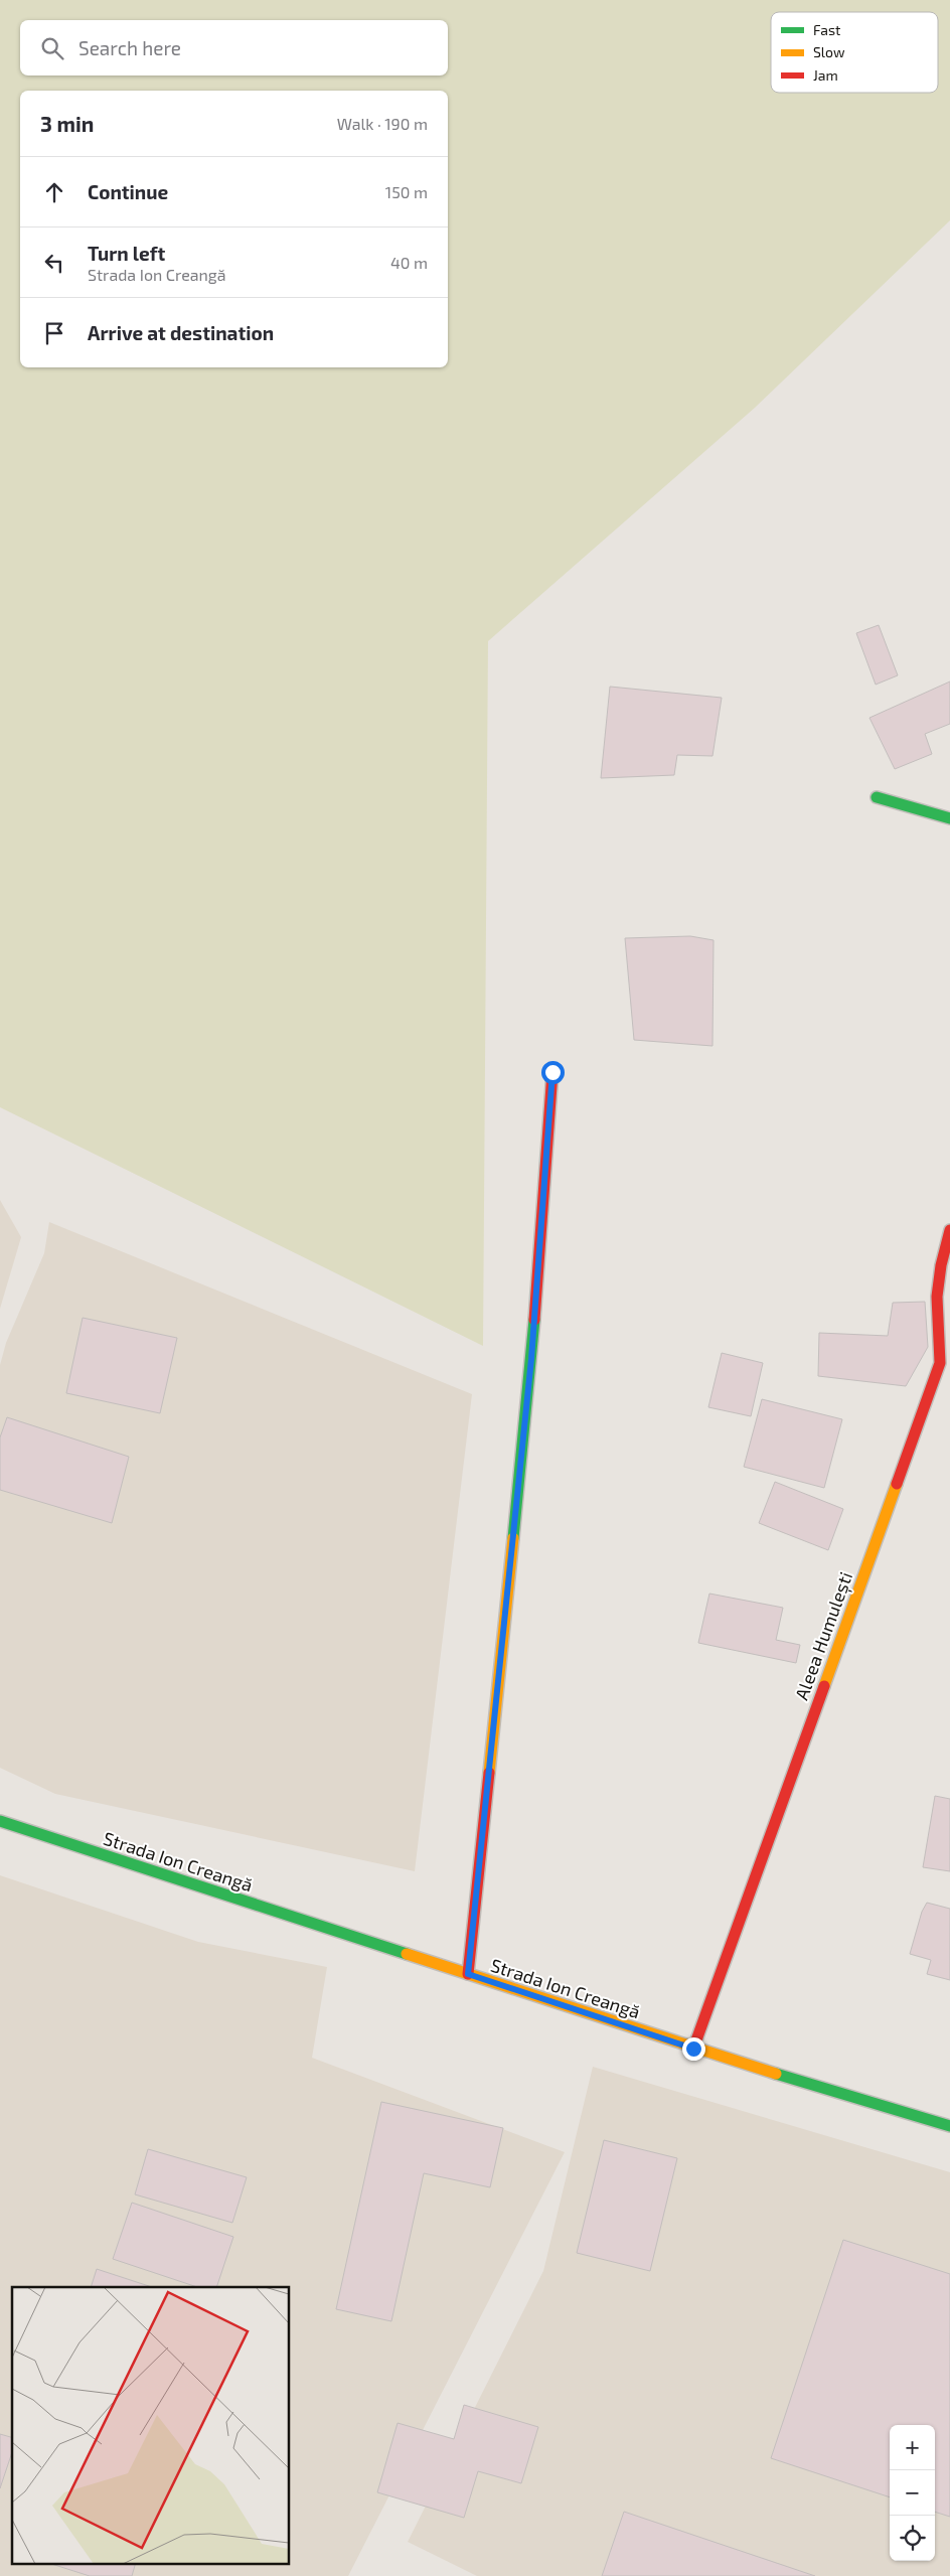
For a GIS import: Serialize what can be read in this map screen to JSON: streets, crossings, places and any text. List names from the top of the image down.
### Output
{
  "streets": {
    "street": ["Aleea Humulești", "Strada Ion Creangă"]
  },
  "crossings": [
    ["Aleea Humulești", "Strada Ion Creangă"]
  ],
  "legend": ["Fast", "Slow", "Jam"],
  "page": {
    "search": "Search here",
    "heading": ["3 min", "Walk · 190 m"],
    "list": [
      ["Continue", "150 m"],
      ["Turn left", "Strada Ion Creangă", "40 m"],
      "Arrive at destination"
    ],
    "map_buttons": ["+", "−"]
  }
}
